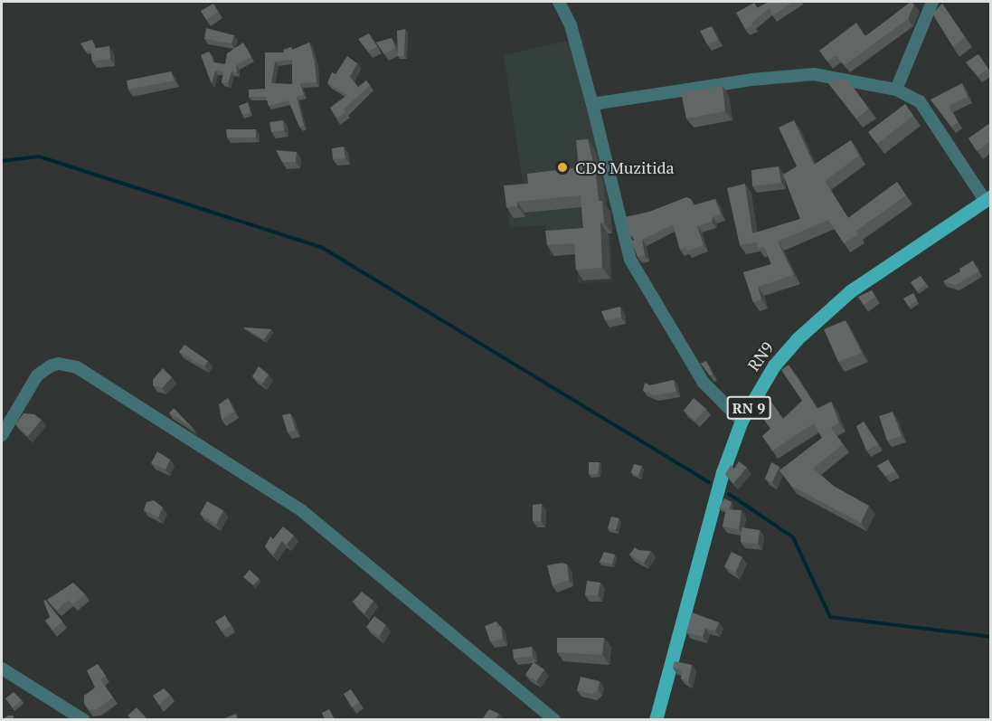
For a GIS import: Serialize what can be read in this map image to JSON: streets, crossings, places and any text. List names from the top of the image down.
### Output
{
  "streets": {
    "main road": ["RN9", "RN 9"]
  },
  "places": ["CDS Muzitida"]
}
